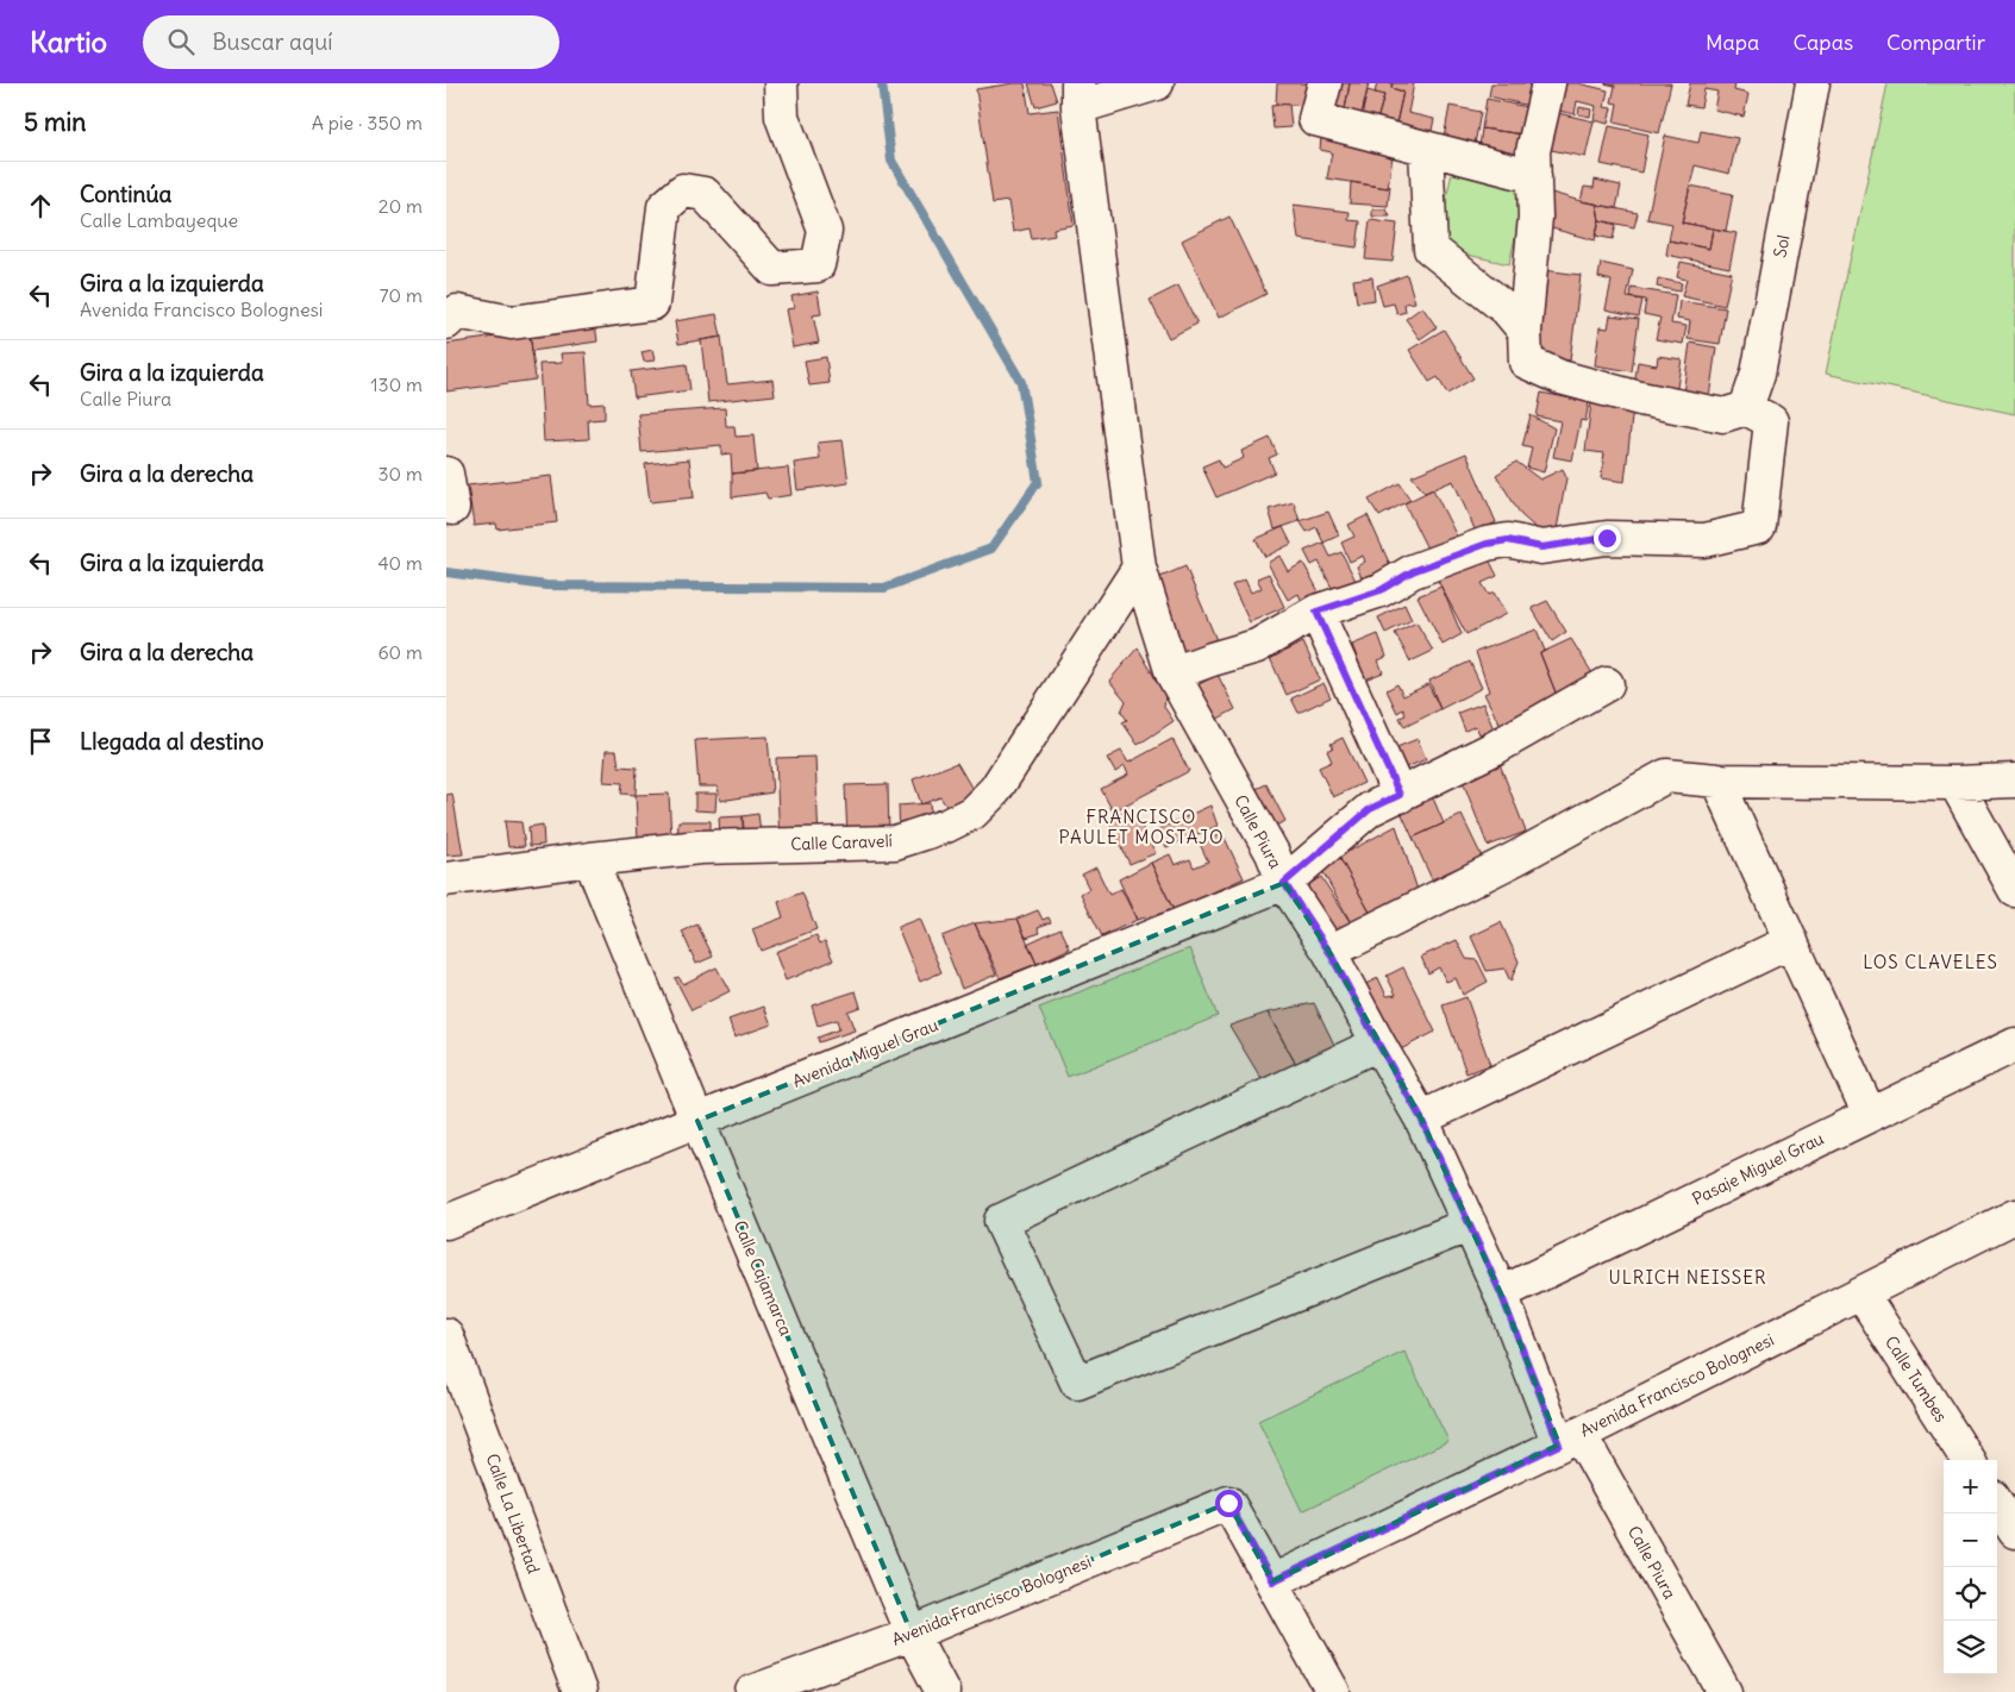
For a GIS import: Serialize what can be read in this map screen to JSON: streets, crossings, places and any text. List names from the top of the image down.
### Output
{
  "streets": {
    "street": [
      "Sol",
      "Calle Piura",
      "Calle Caravelí",
      "Avenida Miguel Grau",
      "Pasaje Miguel Grau",
      "Calle Cajamarca",
      "Calle Tumbes",
      "Avenida Francisco Bolognesi",
      "Calle La Libertad"
    ]
  },
  "crossings": [
    ["Calle Piura", "Calle Caravelí"],
    ["Calle Piura", "Avenida Miguel Grau"],
    ["Calle Piura", "Pasaje Miguel Grau"],
    ["Calle Piura", "Avenida Francisco Bolognesi"],
    ["Calle Caravelí", "Calle Cajamarca"],
    ["Avenida Miguel Grau", "Calle Cajamarca"],
    ["Calle Cajamarca", "Avenida Francisco Bolognesi"],
    ["Calle Tumbes", "Avenida Francisco Bolognesi"]
  ],
  "districts": ["FRANCISCO PAULET MOSTAJO", "LOS CLAVELES", "ULRICH NEISSER"],
  "page": {
    "header": "Kartio",
    "search": "Buscar aquí",
    "nav": ["Mapa", "Capas", "Compartir"],
    "heading": ["5 min", "A pie · 350 m"],
    "list": [
      ["Continúa", "Calle Lambayeque", "20 m"],
      ["Gira a la izquierda", "Avenida Francisco Bolognesi", "70 m"],
      ["Gira a la izquierda", "Calle Piura", "130 m"],
      ["Gira a la derecha", "30 m"],
      ["Gira a la izquierda", "40 m"],
      ["Gira a la derecha", "60 m"],
      "Llegada al destino"
    ],
    "map_buttons": ["+", "−"]
  }
}
